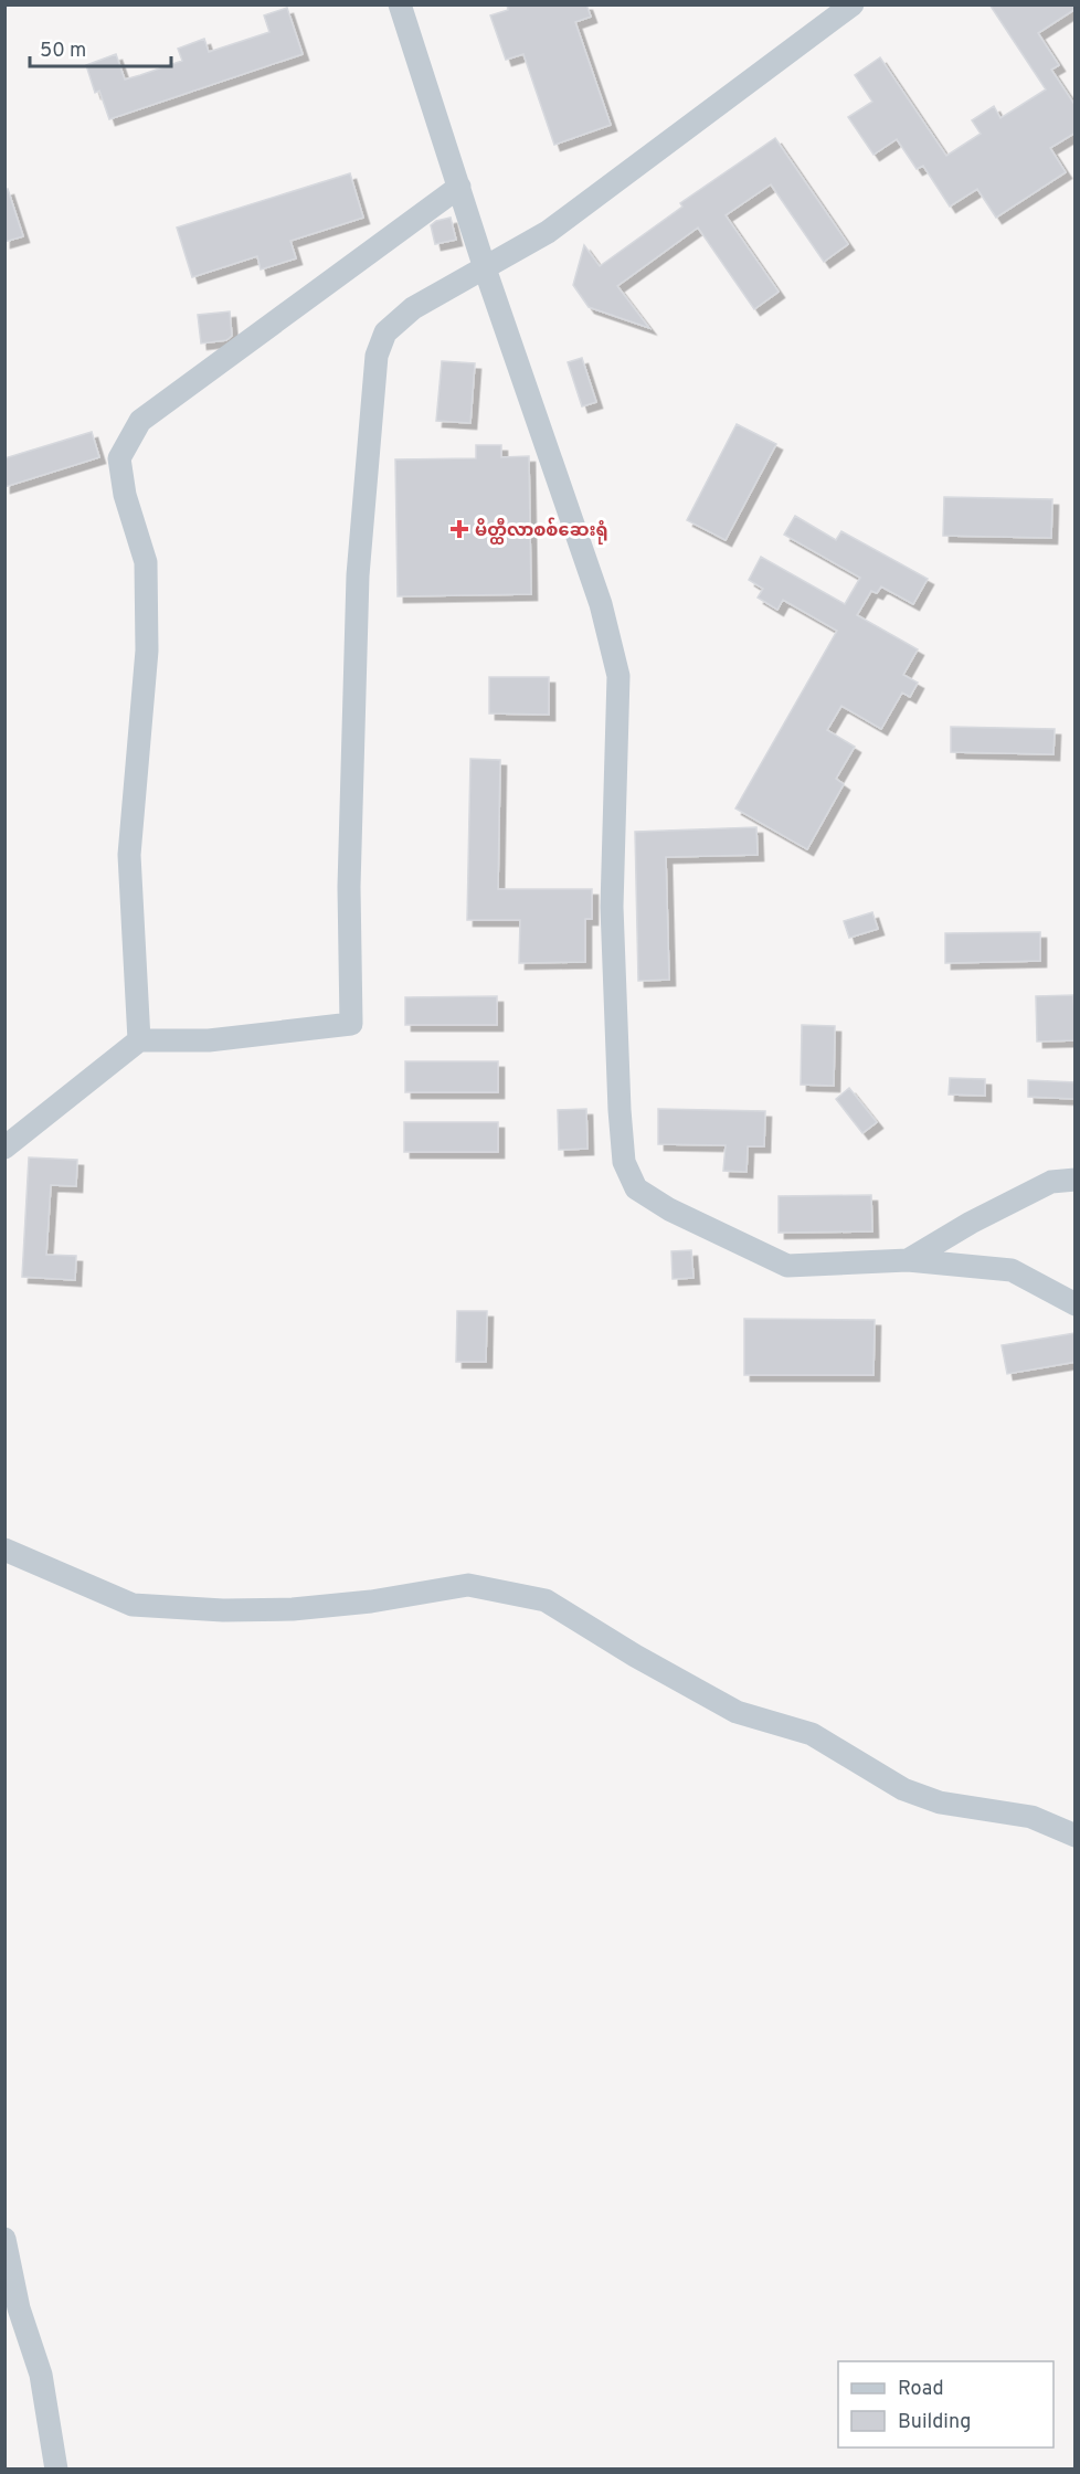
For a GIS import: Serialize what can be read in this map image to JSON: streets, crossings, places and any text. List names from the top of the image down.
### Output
{
  "places": {
    "health": ["မိတ္ထီလာစစ်ဆေးရုံ"]
  },
  "legend": ["Road", "Building"],
  "scale_bar": "50 m"
}
